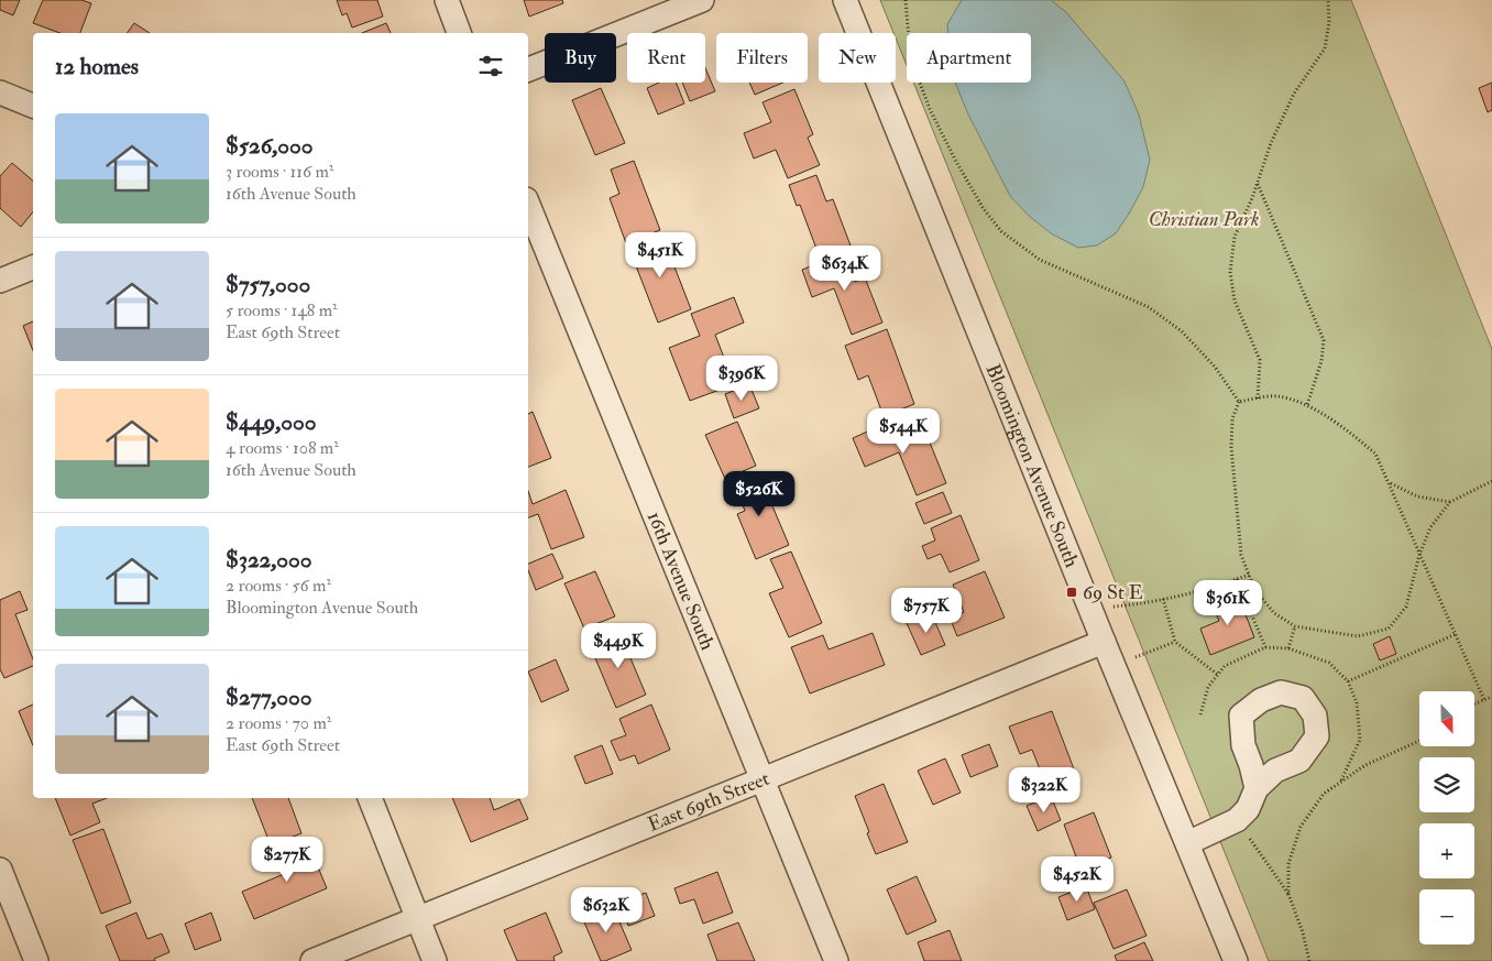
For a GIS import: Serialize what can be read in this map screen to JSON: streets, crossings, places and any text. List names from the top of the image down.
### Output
{
  "streets": {
    "street": ["Bloomington Avenue South", "16th Avenue South", "East 69th Street"]
  },
  "crossings": [
    ["Bloomington Avenue South", "East 69th Street"],
    ["16th Avenue South", "East 69th Street"]
  ],
  "parks": ["Christian Park"],
  "places": {
    "transit": ["69 St E"]
  },
  "north": "bottom",
  "page": {
    "chip": [
      "Buy",
      "Rent",
      "Filters",
      "New",
      "Apartment"
    ],
    "heading": "12 homes",
    "list": [
      {
        "name": "$526,000",
        "note": "3 rooms · 116 m² · 16th Avenue South"
      },
      {
        "name": "$757,000",
        "note": "5 rooms · 148 m² · East 69th Street"
      },
      {
        "name": "$449,000",
        "note": "4 rooms · 108 m² · 16th Avenue South"
      },
      {
        "name": "$322,000",
        "note": "2 rooms · 56 m² · Bloomington Avenue South"
      },
      {
        "name": "$277,000",
        "note": "2 rooms · 70 m² · East 69th Street"
      }
    ],
    "price": [
      "$451K",
      "$634K",
      "$396K",
      "$544K",
      "$526K",
      "$361K",
      "$757K",
      "$449K",
      "$322K",
      "$277K",
      "$452K",
      "$632K"
    ],
    "map_buttons": ["+", "−"]
  }
}
